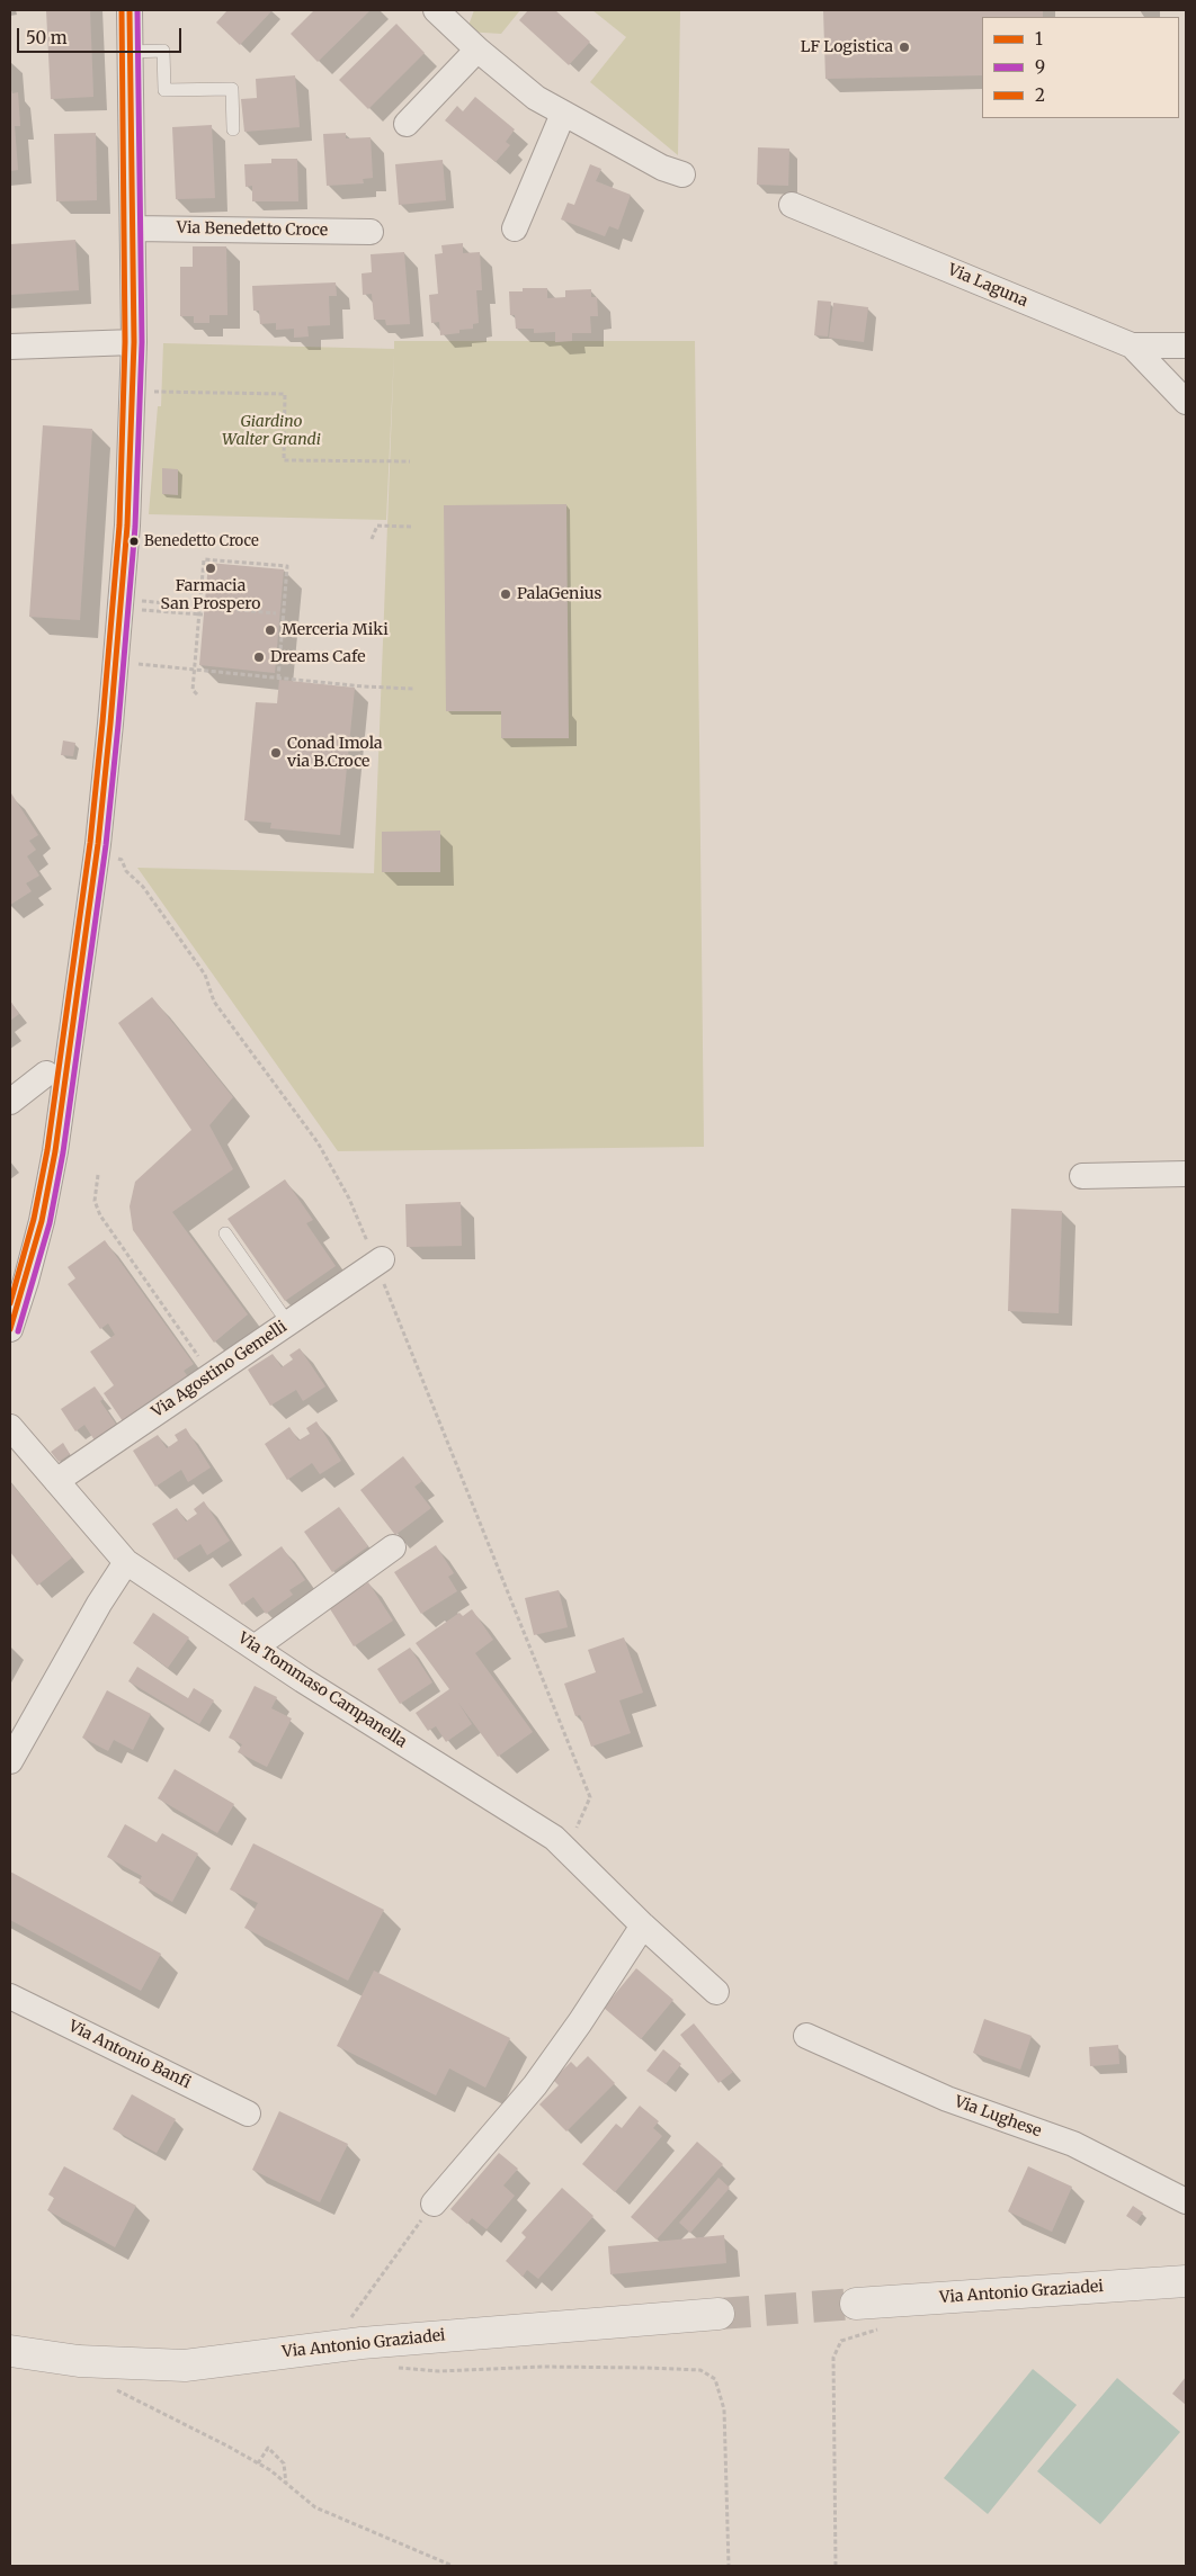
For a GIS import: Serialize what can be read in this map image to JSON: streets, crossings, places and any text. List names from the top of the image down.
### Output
{
  "streets": {
    "street": [
      "Via Benedetto Croce",
      "Via Laguna",
      "Via Agostino Gemelli",
      "Via Tommaso Campanella",
      "Via Antonio Banfi",
      "Via Lughese",
      "Via Antonio Graziadei"
    ]
  },
  "crossings": [
    ["Via Agostino Gemelli", "Via Tommaso Campanella"]
  ],
  "parks": ["Giardino Walter Grandi"],
  "places": [
    "LF Logistica",
    "Benedetto Croce",
    "Farmacia San Prospero",
    "PalaGenius",
    "Merceria Miki",
    "Dreams Cafe",
    "Conad Imola via B.Croce"
  ],
  "lines": ["transit line 1", "transit line 9", "transit line 2"],
  "legend": ["1", "9", "2"],
  "scale_bar": "50 m"
}
